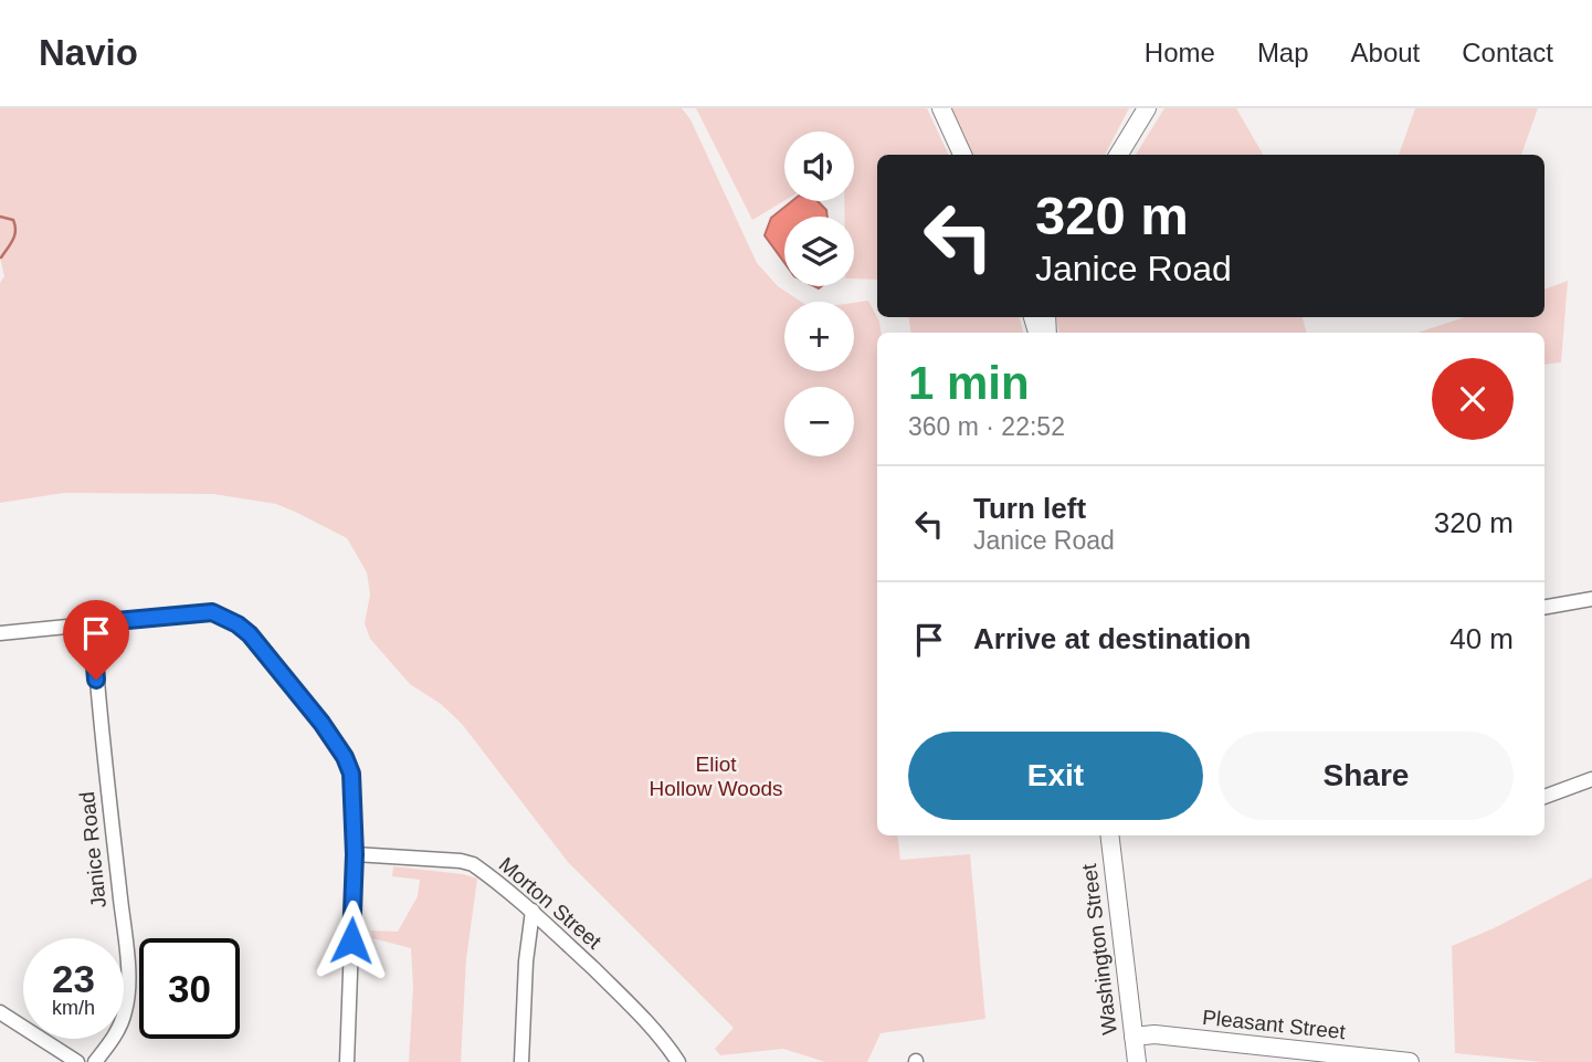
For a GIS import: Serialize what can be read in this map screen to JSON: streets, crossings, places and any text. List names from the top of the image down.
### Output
{
  "streets": {
    "main road": ["Washington Street", "Pleasant Street"],
    "street": ["Janice Road", "Morton Street"]
  },
  "crossings": [
    ["Washington Street", "Pleasant Street"]
  ],
  "parks": ["Eliot Hollow Woods"],
  "page": {
    "header": "Navio",
    "nav": [
      "Home",
      "Map",
      "About",
      "Contact"
    ],
    "map_buttons": ["+", "−"],
    "turn": ["320 m", "Janice Road"],
    "heading": ["1 min", "360 m · 22:52"],
    "list": [
      {
        "name": "Turn left",
        "note": "Janice Road",
        "value": "320 m"
      },
      {
        "name": "Arrive at destination",
        "value": "40 m"
      }
    ],
    "buttons": ["Exit", "Share"],
    "speed": "23 km/h",
    "limit": "30"
  }
}
